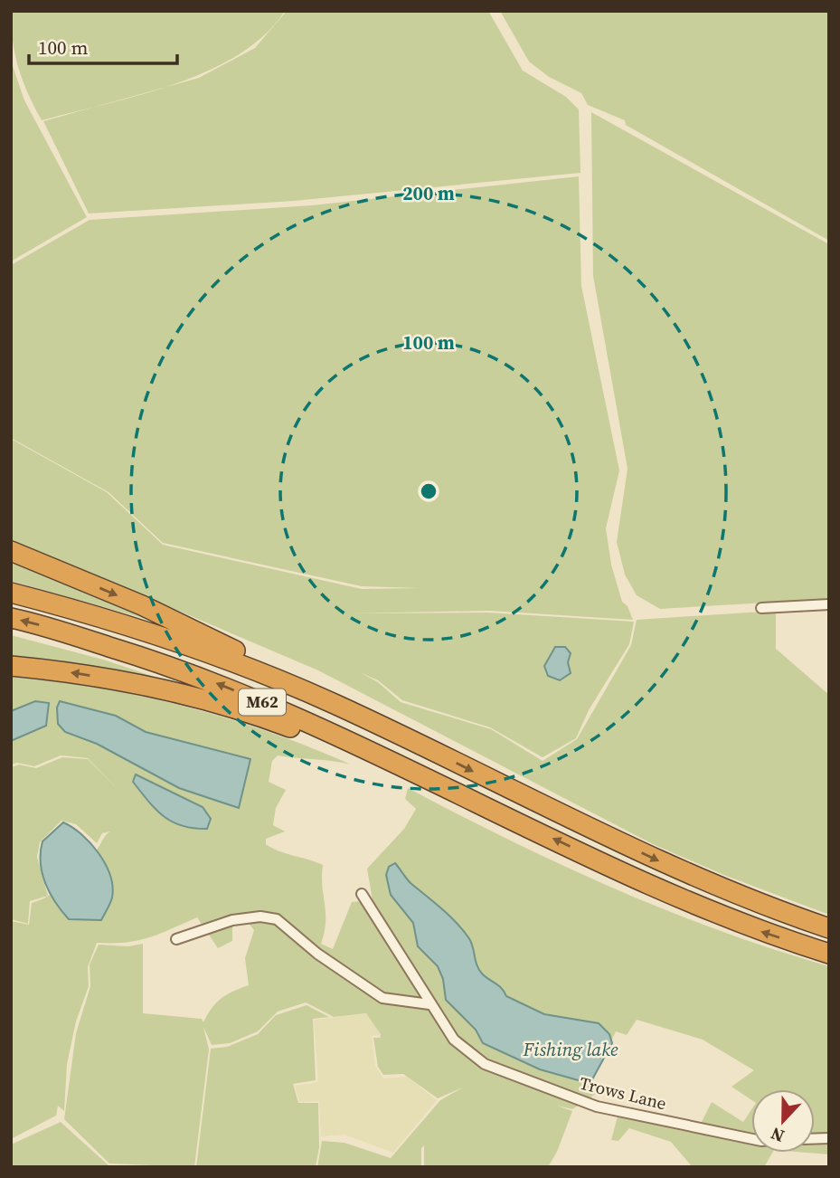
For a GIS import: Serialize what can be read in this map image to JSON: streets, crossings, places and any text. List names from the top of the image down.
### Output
{
  "streets": {
    "highway": ["M62"],
    "street": ["Trows Lane"]
  },
  "water": ["Fishing lake"],
  "scale_bar": "100 m",
  "north": "bottom",
  "rings": ["200 m", "100 m"]
}
